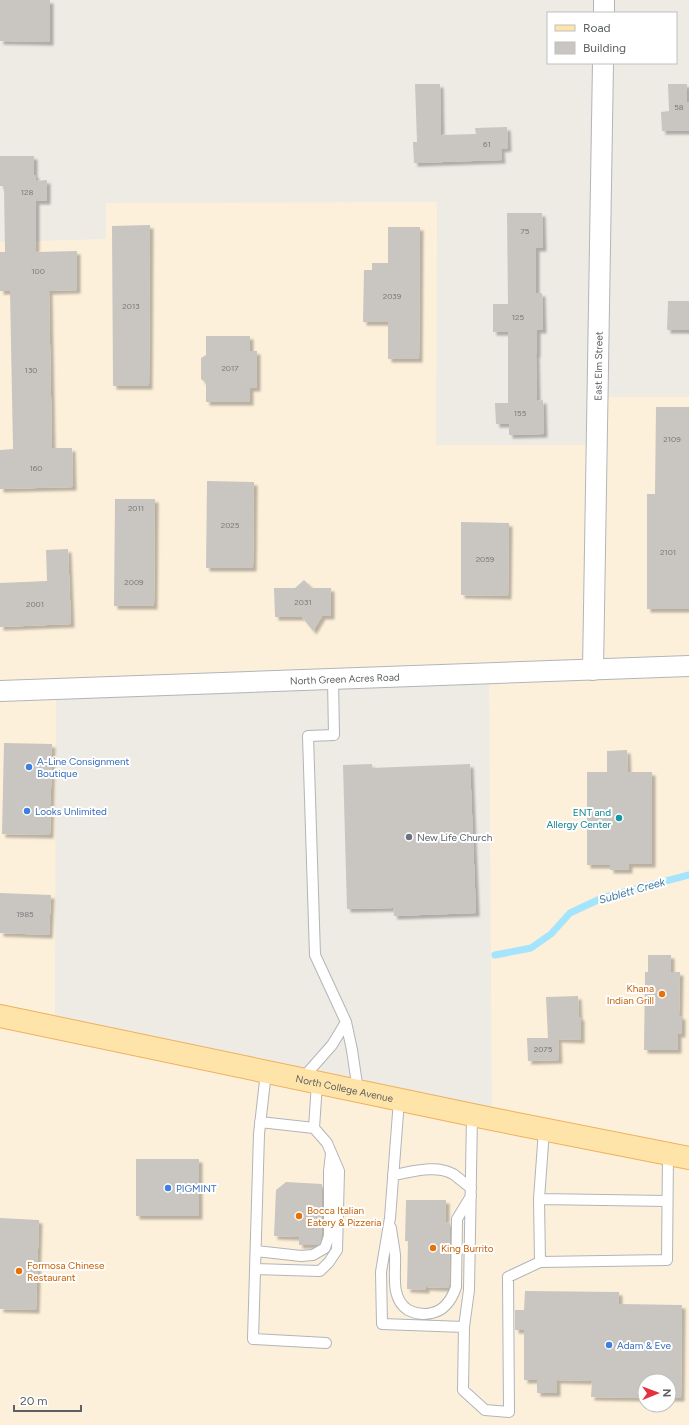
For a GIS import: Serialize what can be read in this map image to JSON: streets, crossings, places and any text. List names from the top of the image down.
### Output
{
  "streets": {
    "main road": ["North College Avenue"],
    "street": ["East Elm Street", "North Green Acres Road"]
  },
  "crossings": [
    ["East Elm Street", "North Green Acres Road"]
  ],
  "water": ["Sublett Creek"],
  "places": [
    "A-Line Consignment Boutique",
    "Looks Unlimited",
    "ENT and Allergy Center",
    "New Life Church",
    "Khana Indian Grill",
    "PIGMINT",
    "Bocca Italian Eatery & Pizzeria",
    "King Burrito",
    "Formosa Chinese Restaurant",
    "Adam & Eve"
  ],
  "house_numbers": [
    "58",
    "61",
    "128",
    "75",
    "100",
    "2039",
    "2013",
    "125",
    "2017",
    "130",
    "155",
    "2109",
    "160",
    "2011",
    "2025",
    "2101",
    "2059",
    "2009",
    "2031",
    "2001",
    "1985",
    "2075"
  ],
  "legend": ["Road", "Building"],
  "scale_bar": "20 m",
  "north": "right"
}
